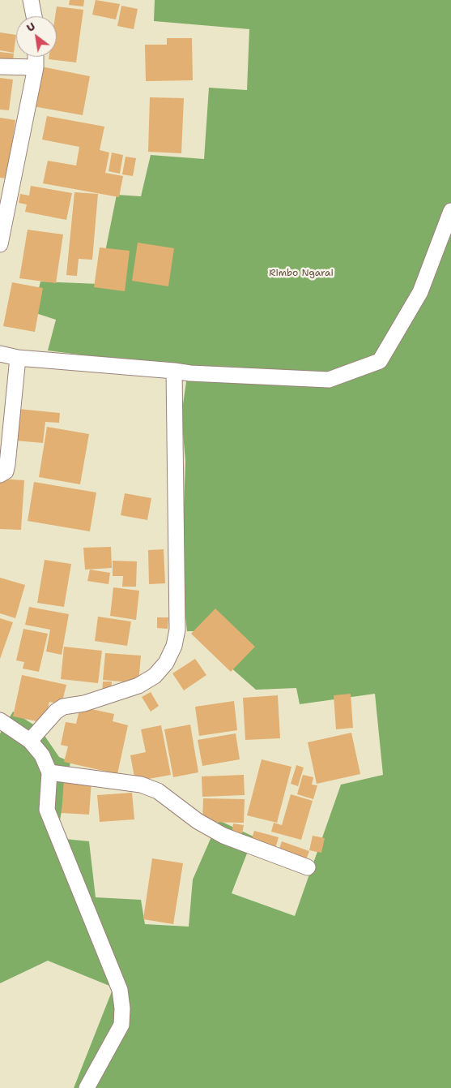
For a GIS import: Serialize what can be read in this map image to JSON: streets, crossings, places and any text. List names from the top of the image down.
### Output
{
  "parks": ["Rimbo Ngarai"],
  "north": "top left"
}
